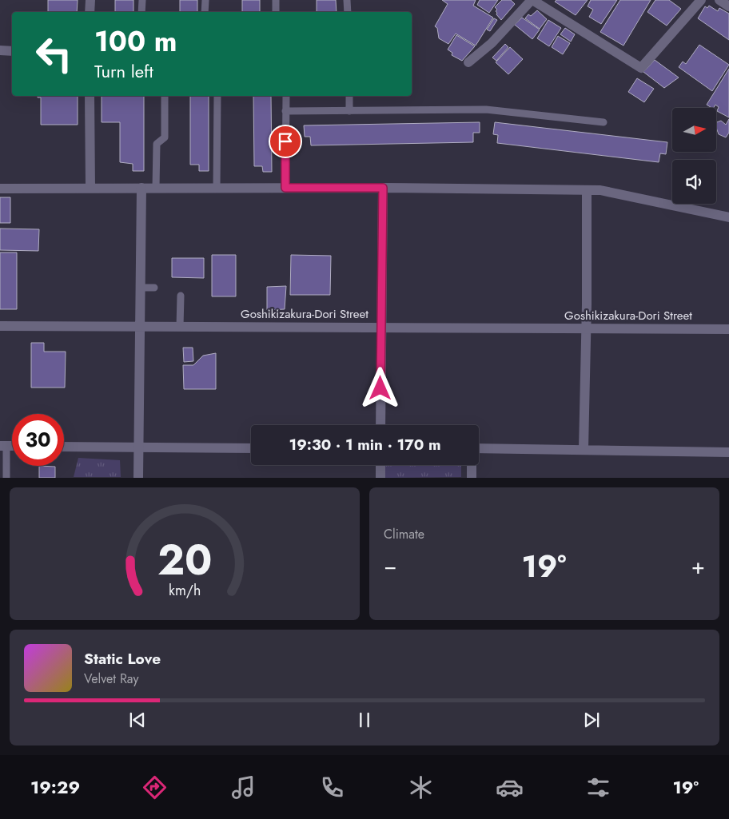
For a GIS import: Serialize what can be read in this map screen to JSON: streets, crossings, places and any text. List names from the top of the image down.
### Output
{
  "streets": {
    "street": ["Goshikizakura-Dori Street"]
  },
  "north": "right",
  "page": {
    "turn": ["100 m", "Turn left"],
    "limit": "30",
    "trip": "19:30 · 1 min · 170 m",
    "tile": "Climate",
    "heat": ["−", "19°", "+"],
    "song": ["Static Love", "Velvet Ray"],
    "tabs": ["19:29", "19°"],
    "gauge": ["20", "km/h"]
  }
}
